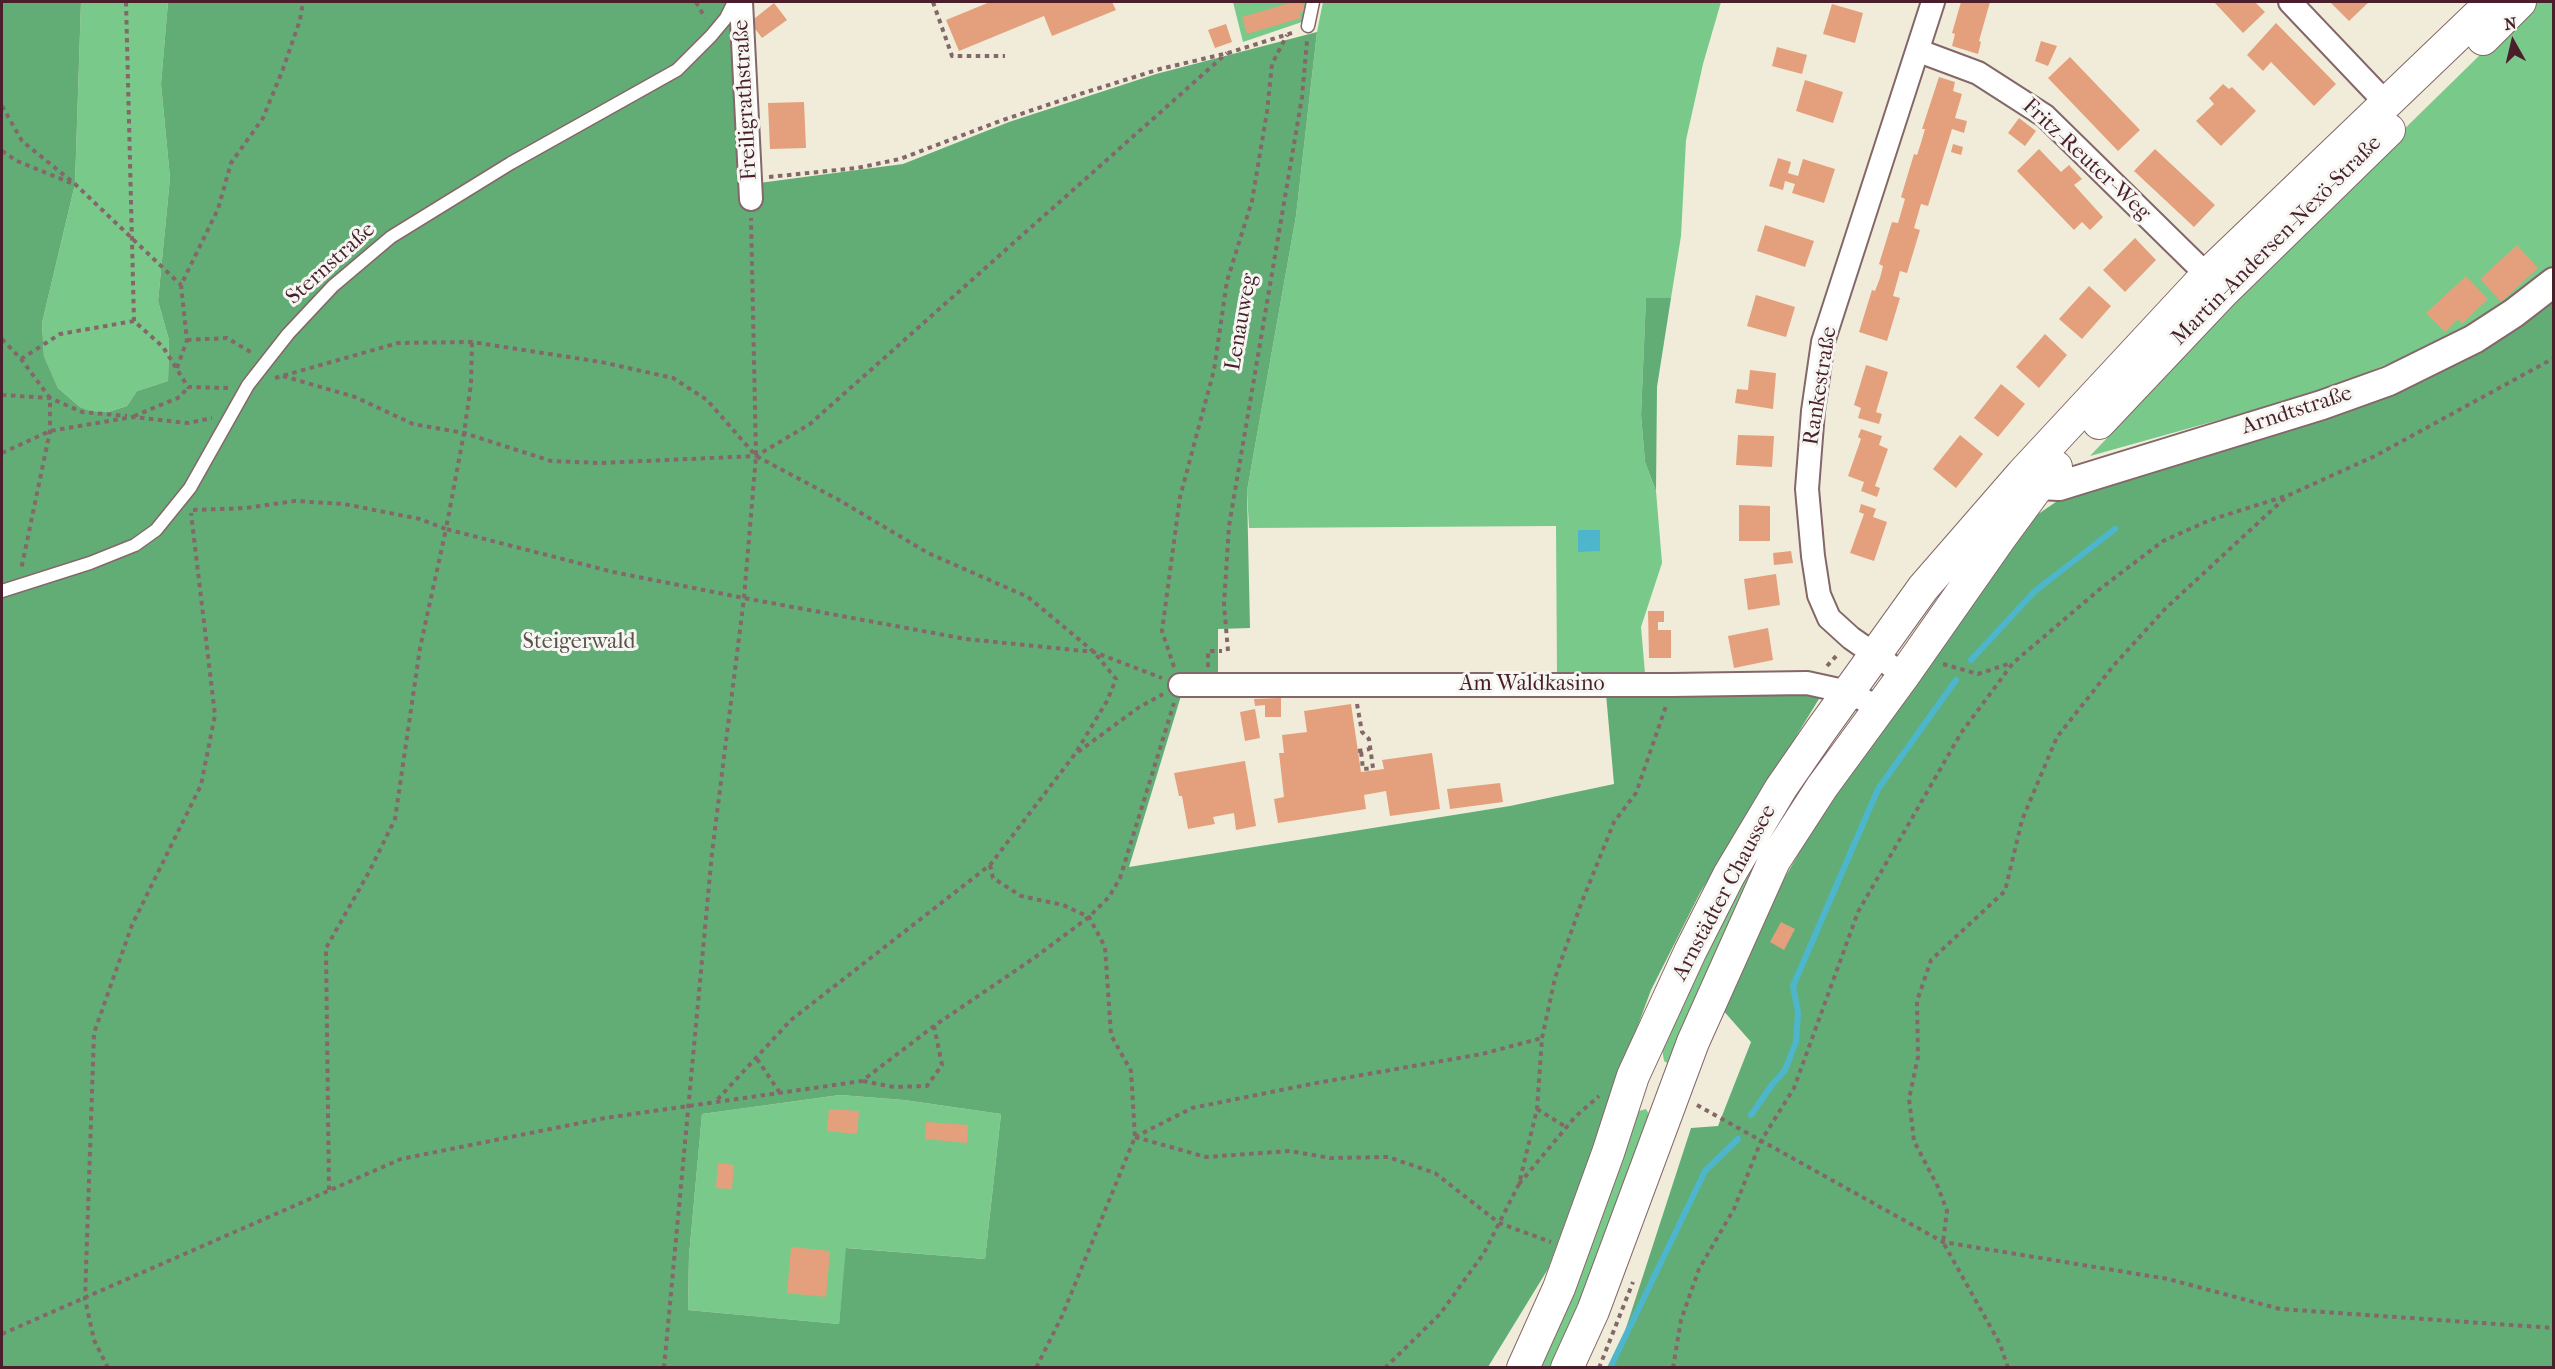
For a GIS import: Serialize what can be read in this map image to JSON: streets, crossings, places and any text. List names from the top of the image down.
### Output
{
  "streets": {
    "main road": ["Martin-Andersen-Nexö-Straße", "Arnstädter Chaussee"],
    "street": [
      "Freiligrathstraße",
      "Fritz-Reuter-Weg",
      "Rankestraße",
      "Arndtstraße",
      "Am Waldkasino"
    ],
    "lane": ["Sternstraße"],
    "path": ["Lenauweg"]
  },
  "crossings": [
    ["Fritz-Reuter-Weg", "Martin-Andersen-Nexö-Straße"],
    ["Fritz-Reuter-Weg", "Rankestraße"],
    ["Martin-Andersen-Nexö-Straße", "Arndtstraße"],
    ["Martin-Andersen-Nexö-Straße", "Arnstädter Chaussee"],
    ["Rankestraße", "Arnstädter Chaussee"],
    ["Arndtstraße", "Arnstädter Chaussee"],
    ["Am Waldkasino", "Arnstädter Chaussee"]
  ],
  "parks": ["Steigerwald"],
  "north": "top"
}
